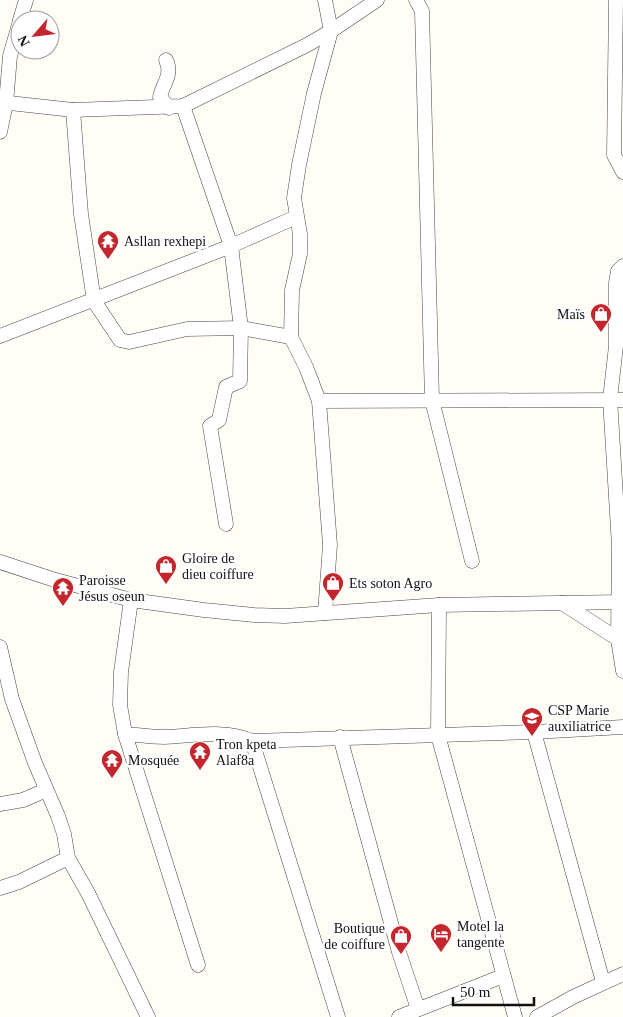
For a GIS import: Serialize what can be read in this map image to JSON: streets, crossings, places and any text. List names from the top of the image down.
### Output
{
  "places": {
    "temple": [
      "Asllan rexhepi",
      "Paroisse Jésus oseun",
      "Tron kpeta Alaf8a",
      "Mosquée"
    ],
    "shop": [
      "Maïs",
      "Gloire de dieu coiffure",
      "Ets soton Agro",
      "Boutique de coiffure"
    ],
    "school or university": ["CSP Marie auxiliatrice"],
    "hotel": ["Motel la tangente"]
  },
  "scale_bar": "50 m",
  "north": "bottom left"
}
